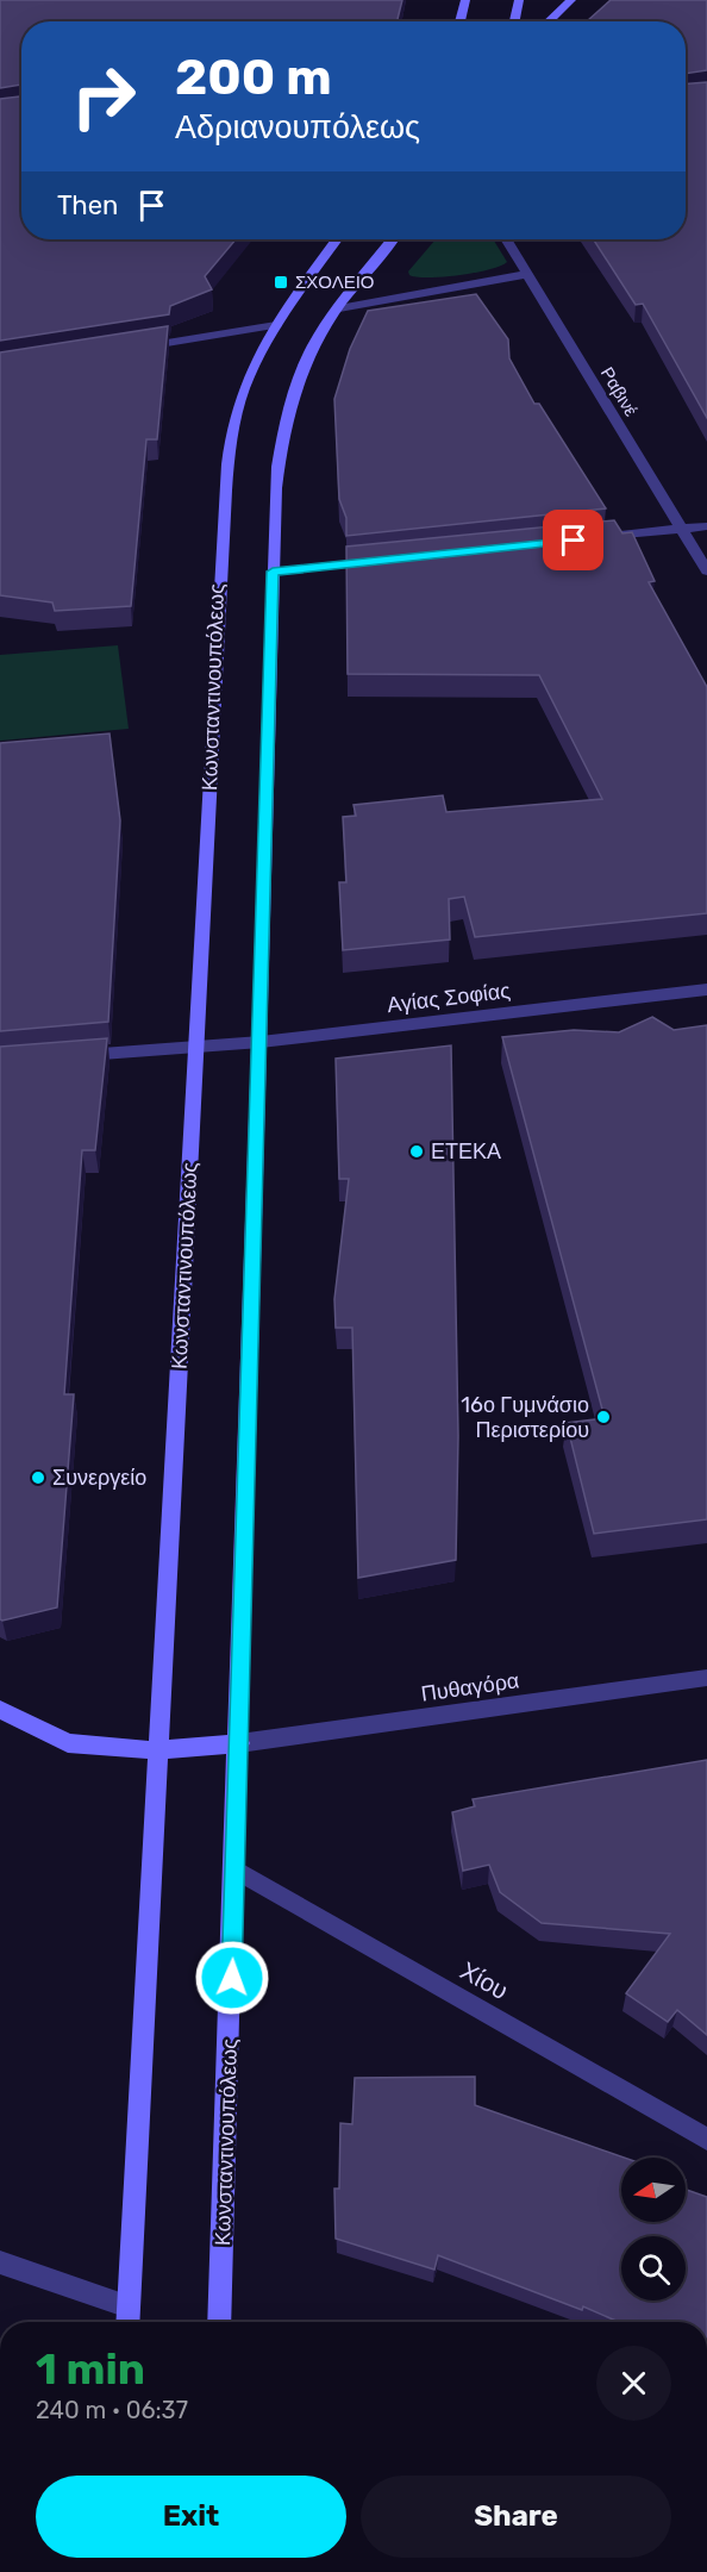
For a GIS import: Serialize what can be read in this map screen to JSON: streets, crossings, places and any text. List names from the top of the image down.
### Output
{
  "streets": {
    "main road": ["Κωνσταντινουπόλεως"],
    "street": [
      "Ραβινέ",
      "Αγίας Σοφίας",
      "Πυθαγόρα",
      "Χίου"
    ]
  },
  "crossings": [
    ["Κωνσταντινουπόλεως", "Αγίας Σοφίας"],
    ["Κωνσταντινουπόλεως", "Πυθαγόρα"],
    ["Κωνσταντινουπόλεως", "Χίου"]
  ],
  "places": {
    "transit": ["ΣΧΟΛΕΙΟ"],
    "other": ["ΕΤΕΚΑ", "16ο Γυμνάσιο Περιστερίου", "Συνεργείο"]
  },
  "north": "left",
  "page": {
    "turn": ["200 m", "Αδριανουπόλεως"],
    "then": "Then",
    "heading": ["1 min", "240 m · 06:37"],
    "buttons": ["Exit", "Share"]
  }
}
